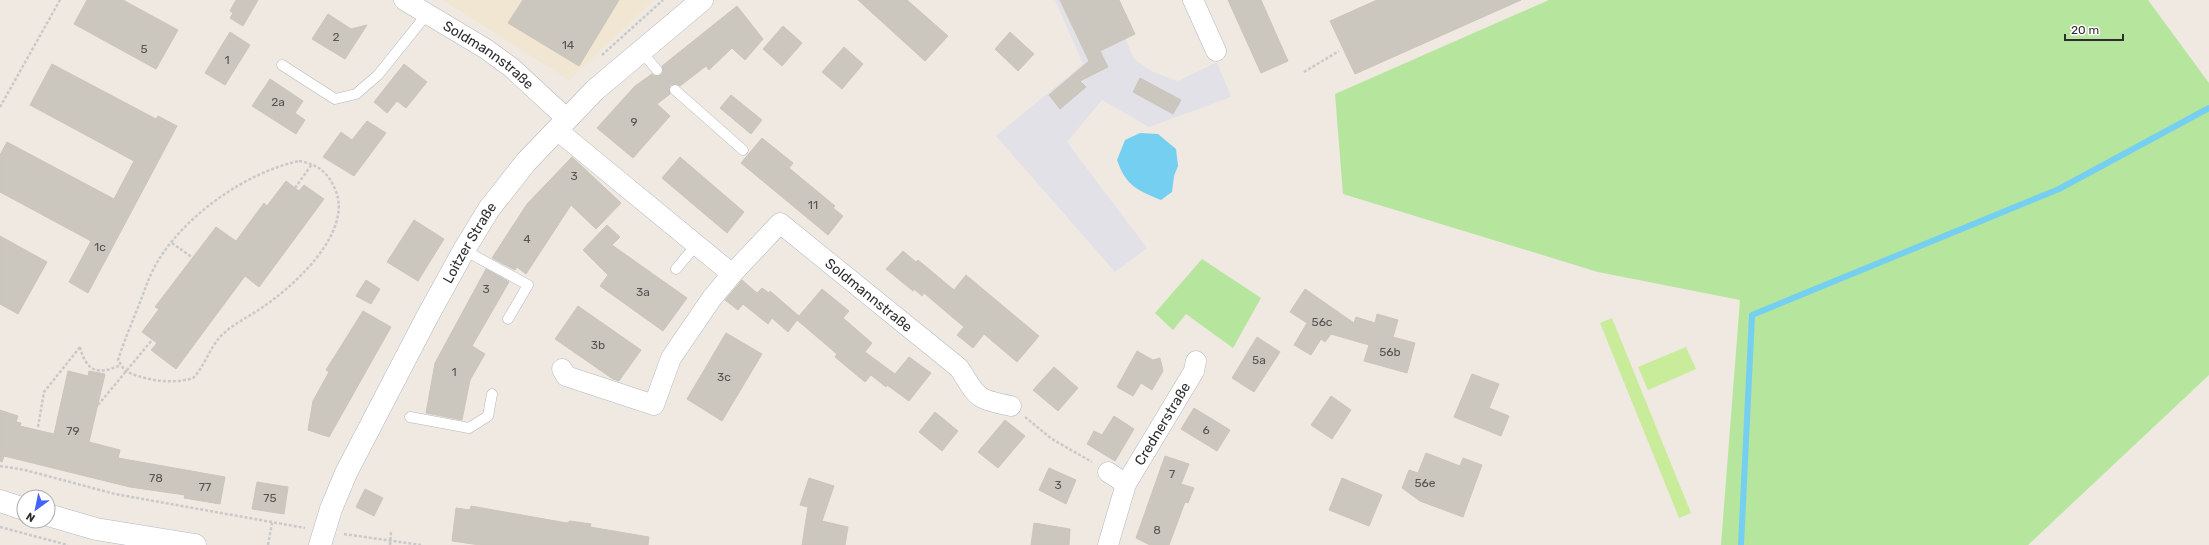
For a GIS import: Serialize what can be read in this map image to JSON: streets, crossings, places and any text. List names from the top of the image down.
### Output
{
  "streets": {
    "main road": ["Loitzer Straße"],
    "street": ["Soldmannstraße", "Crednerstraße"]
  },
  "crossings": [
    ["Soldmannstraße", "Loitzer Straße"]
  ],
  "house_numbers": [
    "2",
    "14",
    "5",
    "1",
    "2a",
    "9",
    "3",
    "11",
    "4",
    "1c",
    "3",
    "3a",
    "56c",
    "3b",
    "56b",
    "5a",
    "1",
    "3c",
    "6",
    "79",
    "7",
    "78",
    "56e",
    "3",
    "77",
    "75",
    "8"
  ],
  "scale_bar": "20 m",
  "north": "bottom left"
}
